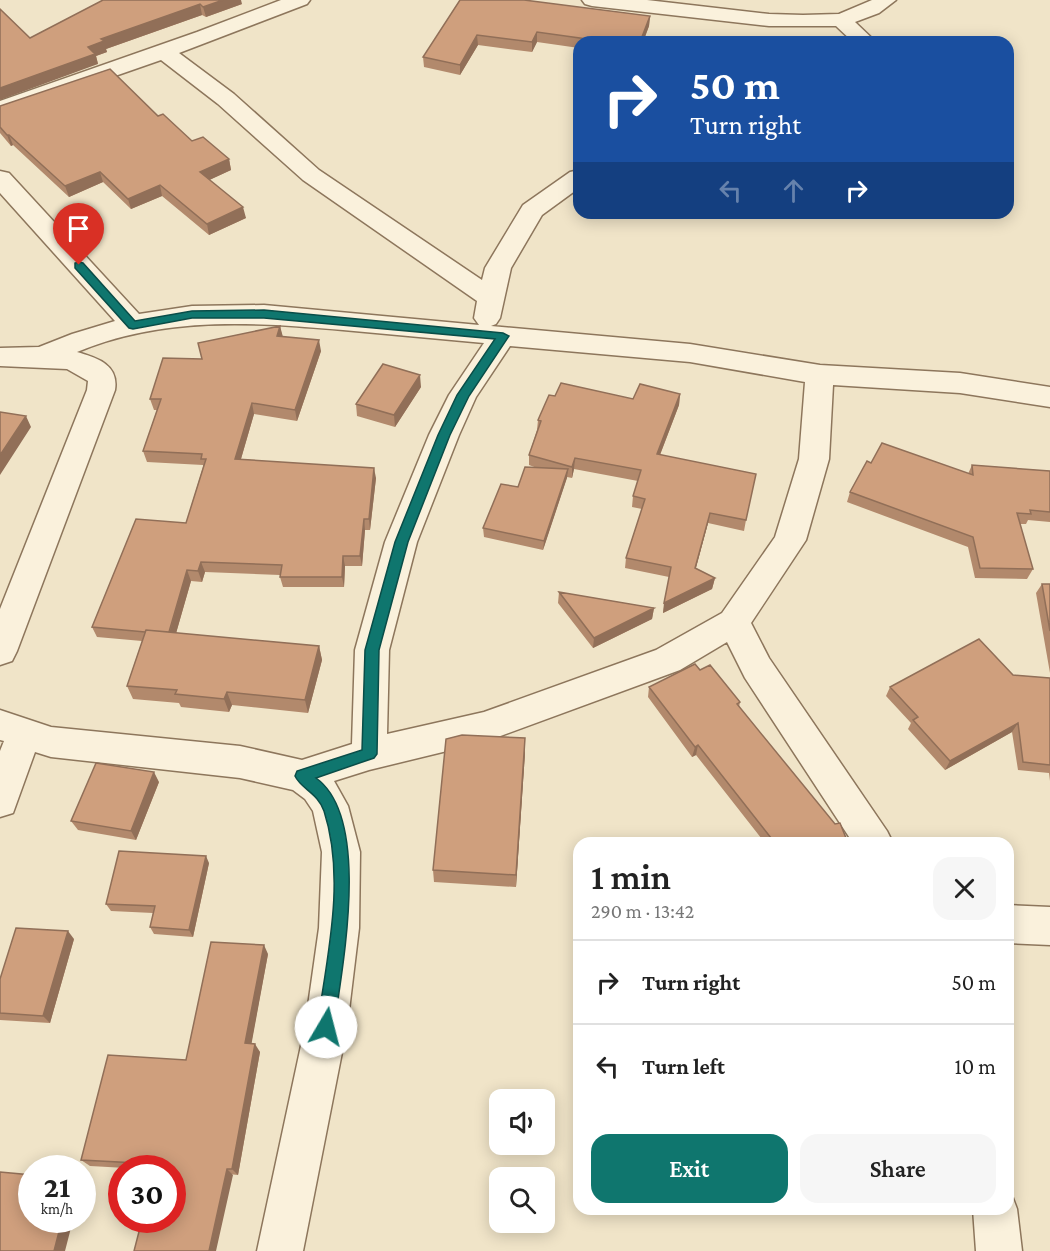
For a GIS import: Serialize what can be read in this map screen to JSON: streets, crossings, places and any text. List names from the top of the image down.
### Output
{
  "page": {
    "turn": ["50 m", "Turn right"],
    "heading": ["1 min", "290 m · 13:42"],
    "list": [
      {
        "name": "Turn right",
        "value": "50 m"
      },
      {
        "name": "Turn left",
        "value": "10 m"
      }
    ],
    "buttons": ["Exit", "Share"],
    "speed": "21 km/h",
    "limit": "30"
  }
}
